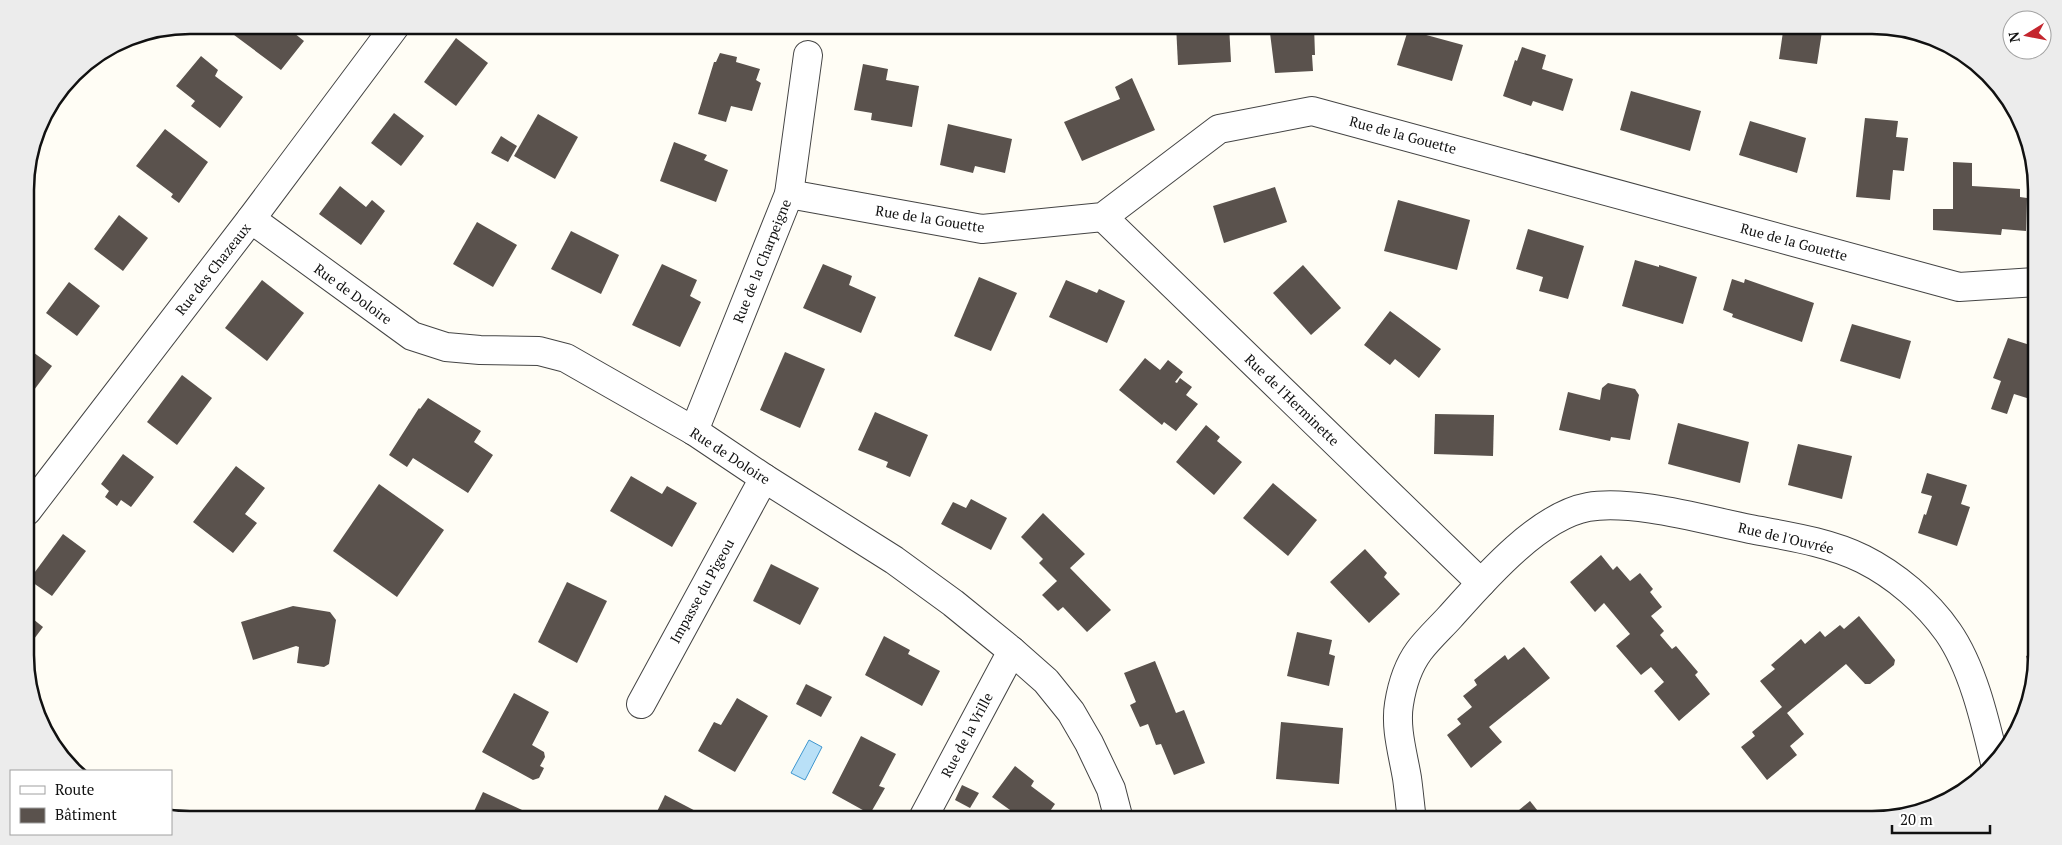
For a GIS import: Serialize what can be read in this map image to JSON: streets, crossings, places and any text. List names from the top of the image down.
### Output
{
  "streets": {
    "street": [
      "Rue de la Gouette",
      "Rue de la Charpeigne",
      "Rue des Chazeaux",
      "Rue de Doloire",
      "Rue de l'Herminette",
      "Rue de l'Ouvrée",
      "Impasse du Pigeou",
      "Rue de la Vrille"
    ]
  },
  "crossings": [
    ["Rue de la Gouette", "Rue de la Charpeigne"],
    ["Rue de la Gouette", "Rue de l'Herminette"],
    ["Rue de la Charpeigne", "Rue de Doloire"],
    ["Rue des Chazeaux", "Rue de Doloire"],
    ["Rue de Doloire", "Impasse du Pigeou"],
    ["Rue de Doloire", "Rue de la Vrille"],
    ["Rue de l'Herminette", "Rue de l'Ouvrée"]
  ],
  "legend": ["Route", "Bâtiment"],
  "scale_bar": "20 m",
  "north": "left"
}
